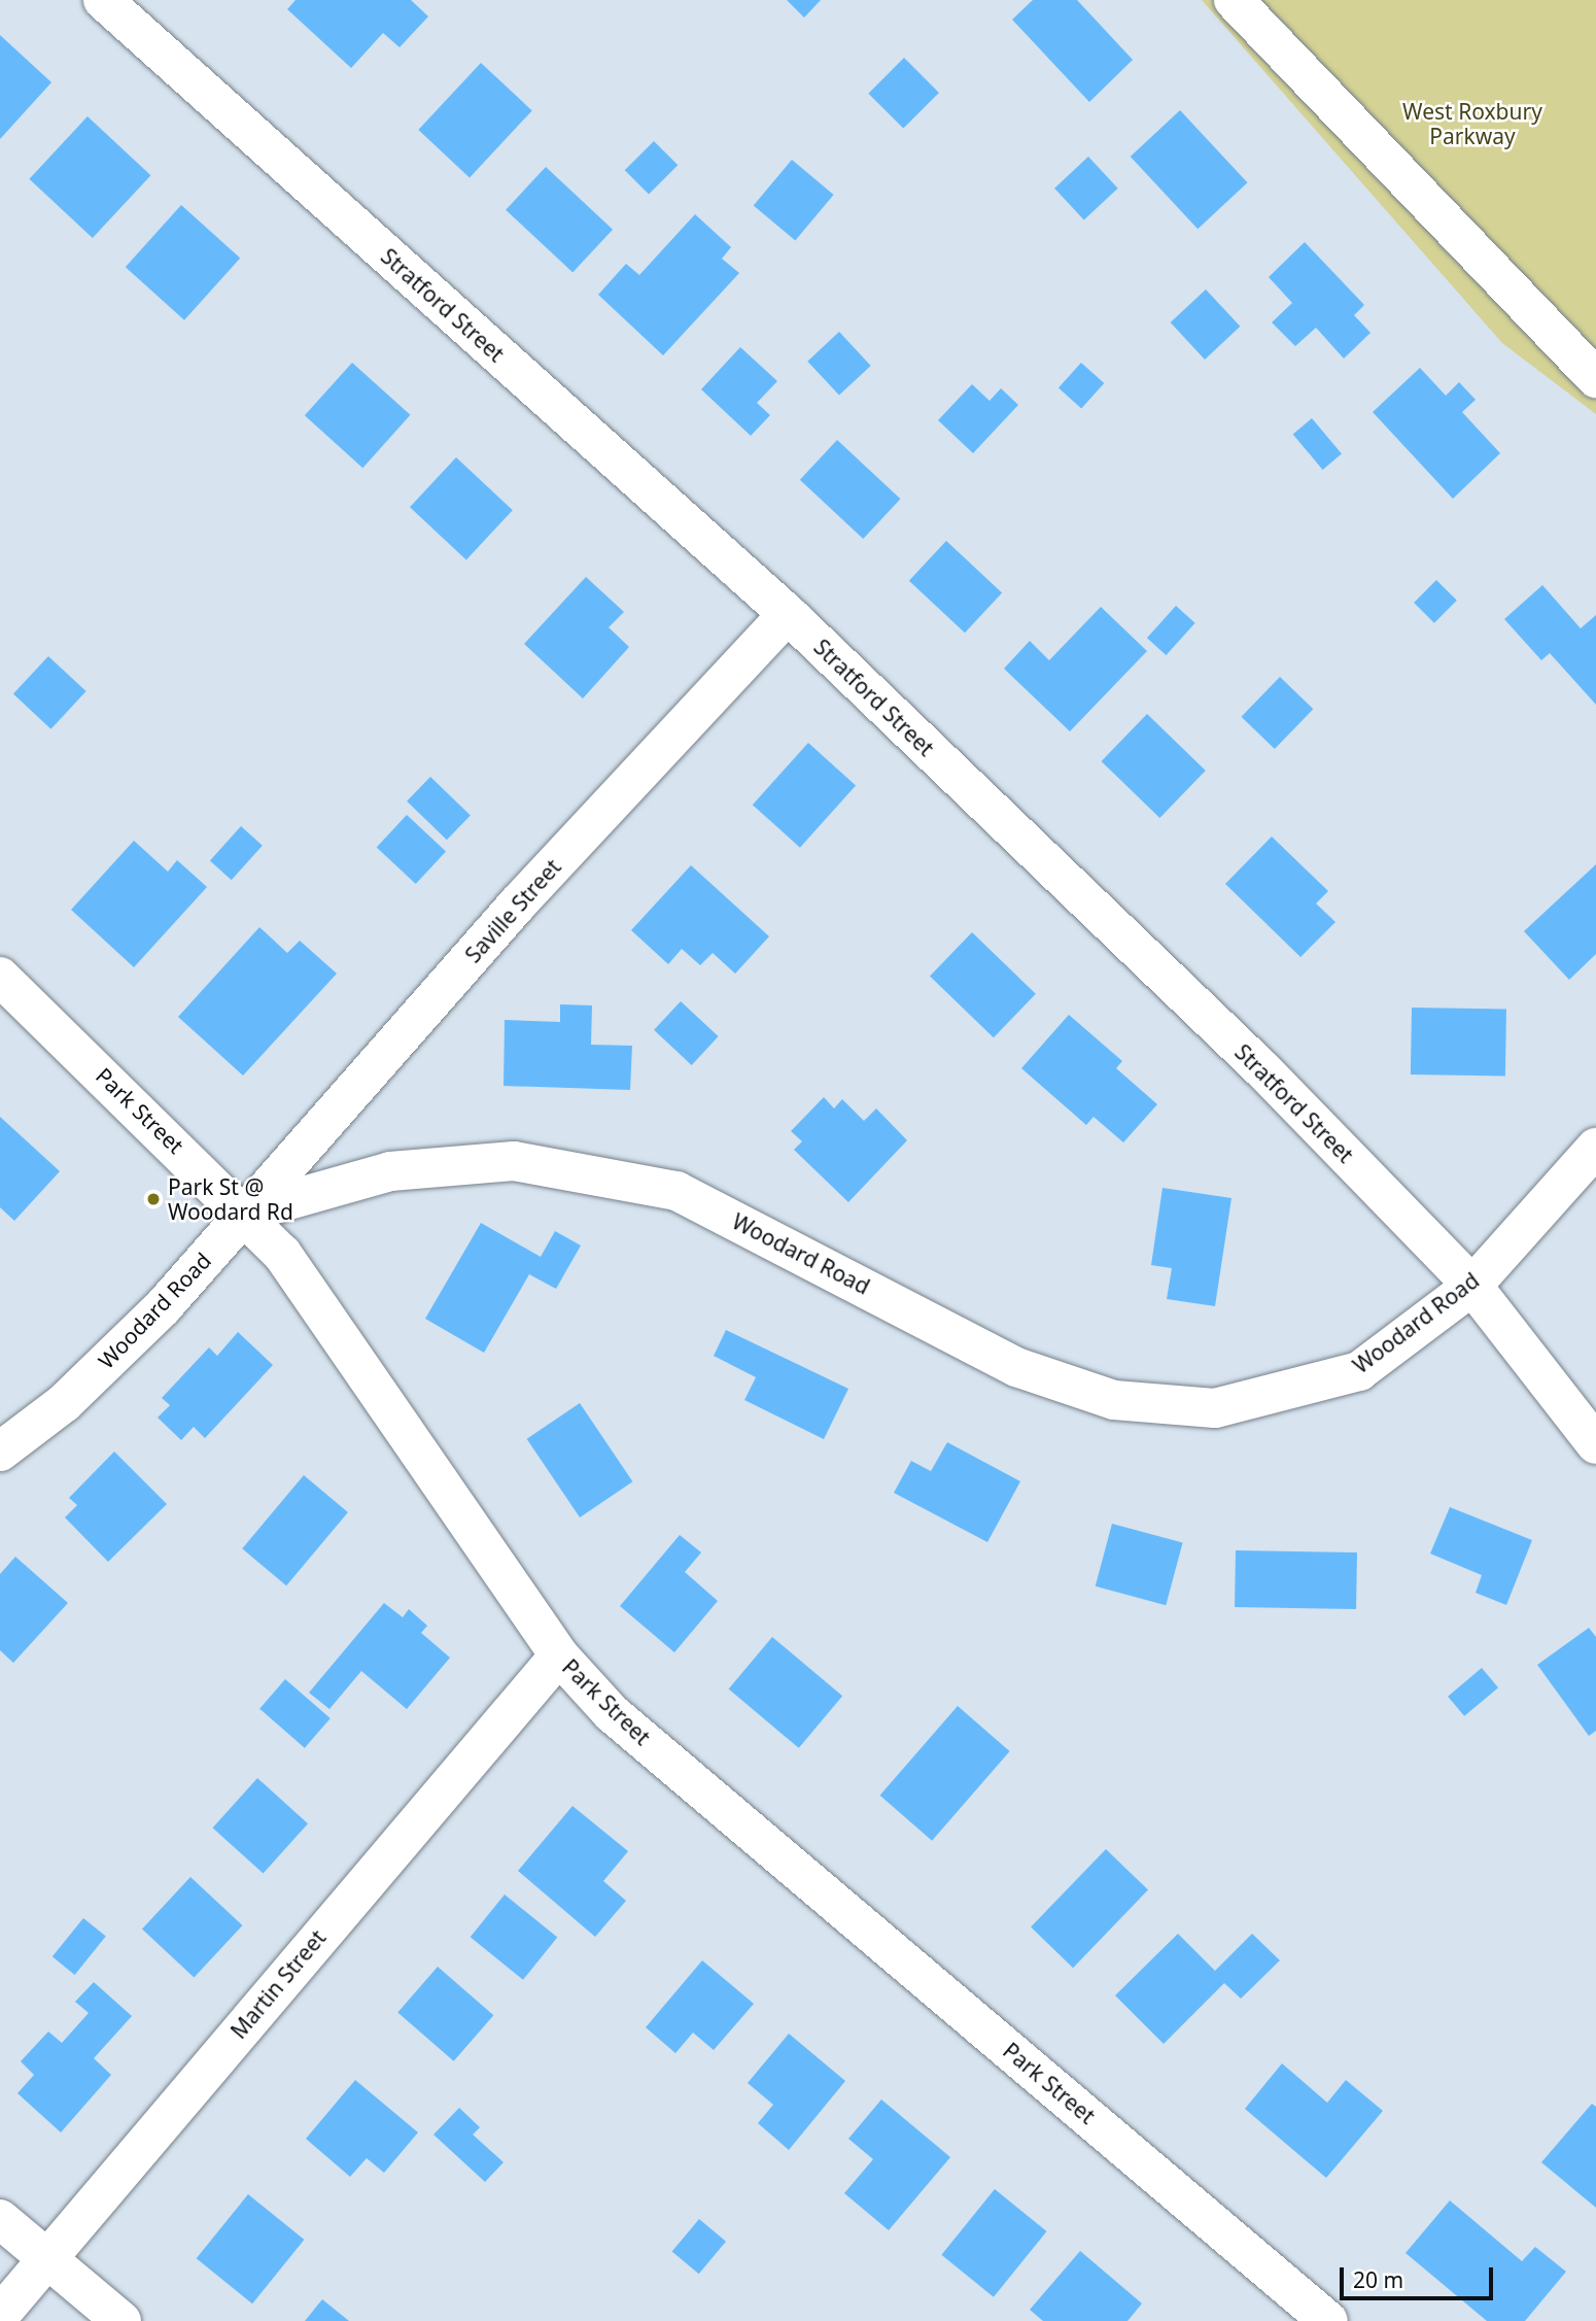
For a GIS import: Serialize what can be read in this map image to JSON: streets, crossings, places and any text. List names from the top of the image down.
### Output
{
  "streets": {
    "street": [
      "Stratford Street",
      "Saville Street",
      "Park Street",
      "Woodard Road",
      "Martin Street"
    ]
  },
  "crossings": [
    ["Stratford Street", "Saville Street"],
    ["Stratford Street", "Woodard Road"],
    ["Saville Street", "Park Street"],
    ["Saville Street", "Woodard Road"],
    ["Park Street", "Woodard Road"],
    ["Park Street", "Martin Street"]
  ],
  "parks": ["West Roxbury Parkway"],
  "places": ["Park St @ Woodard Rd"],
  "scale_bar": "20 m"
}
